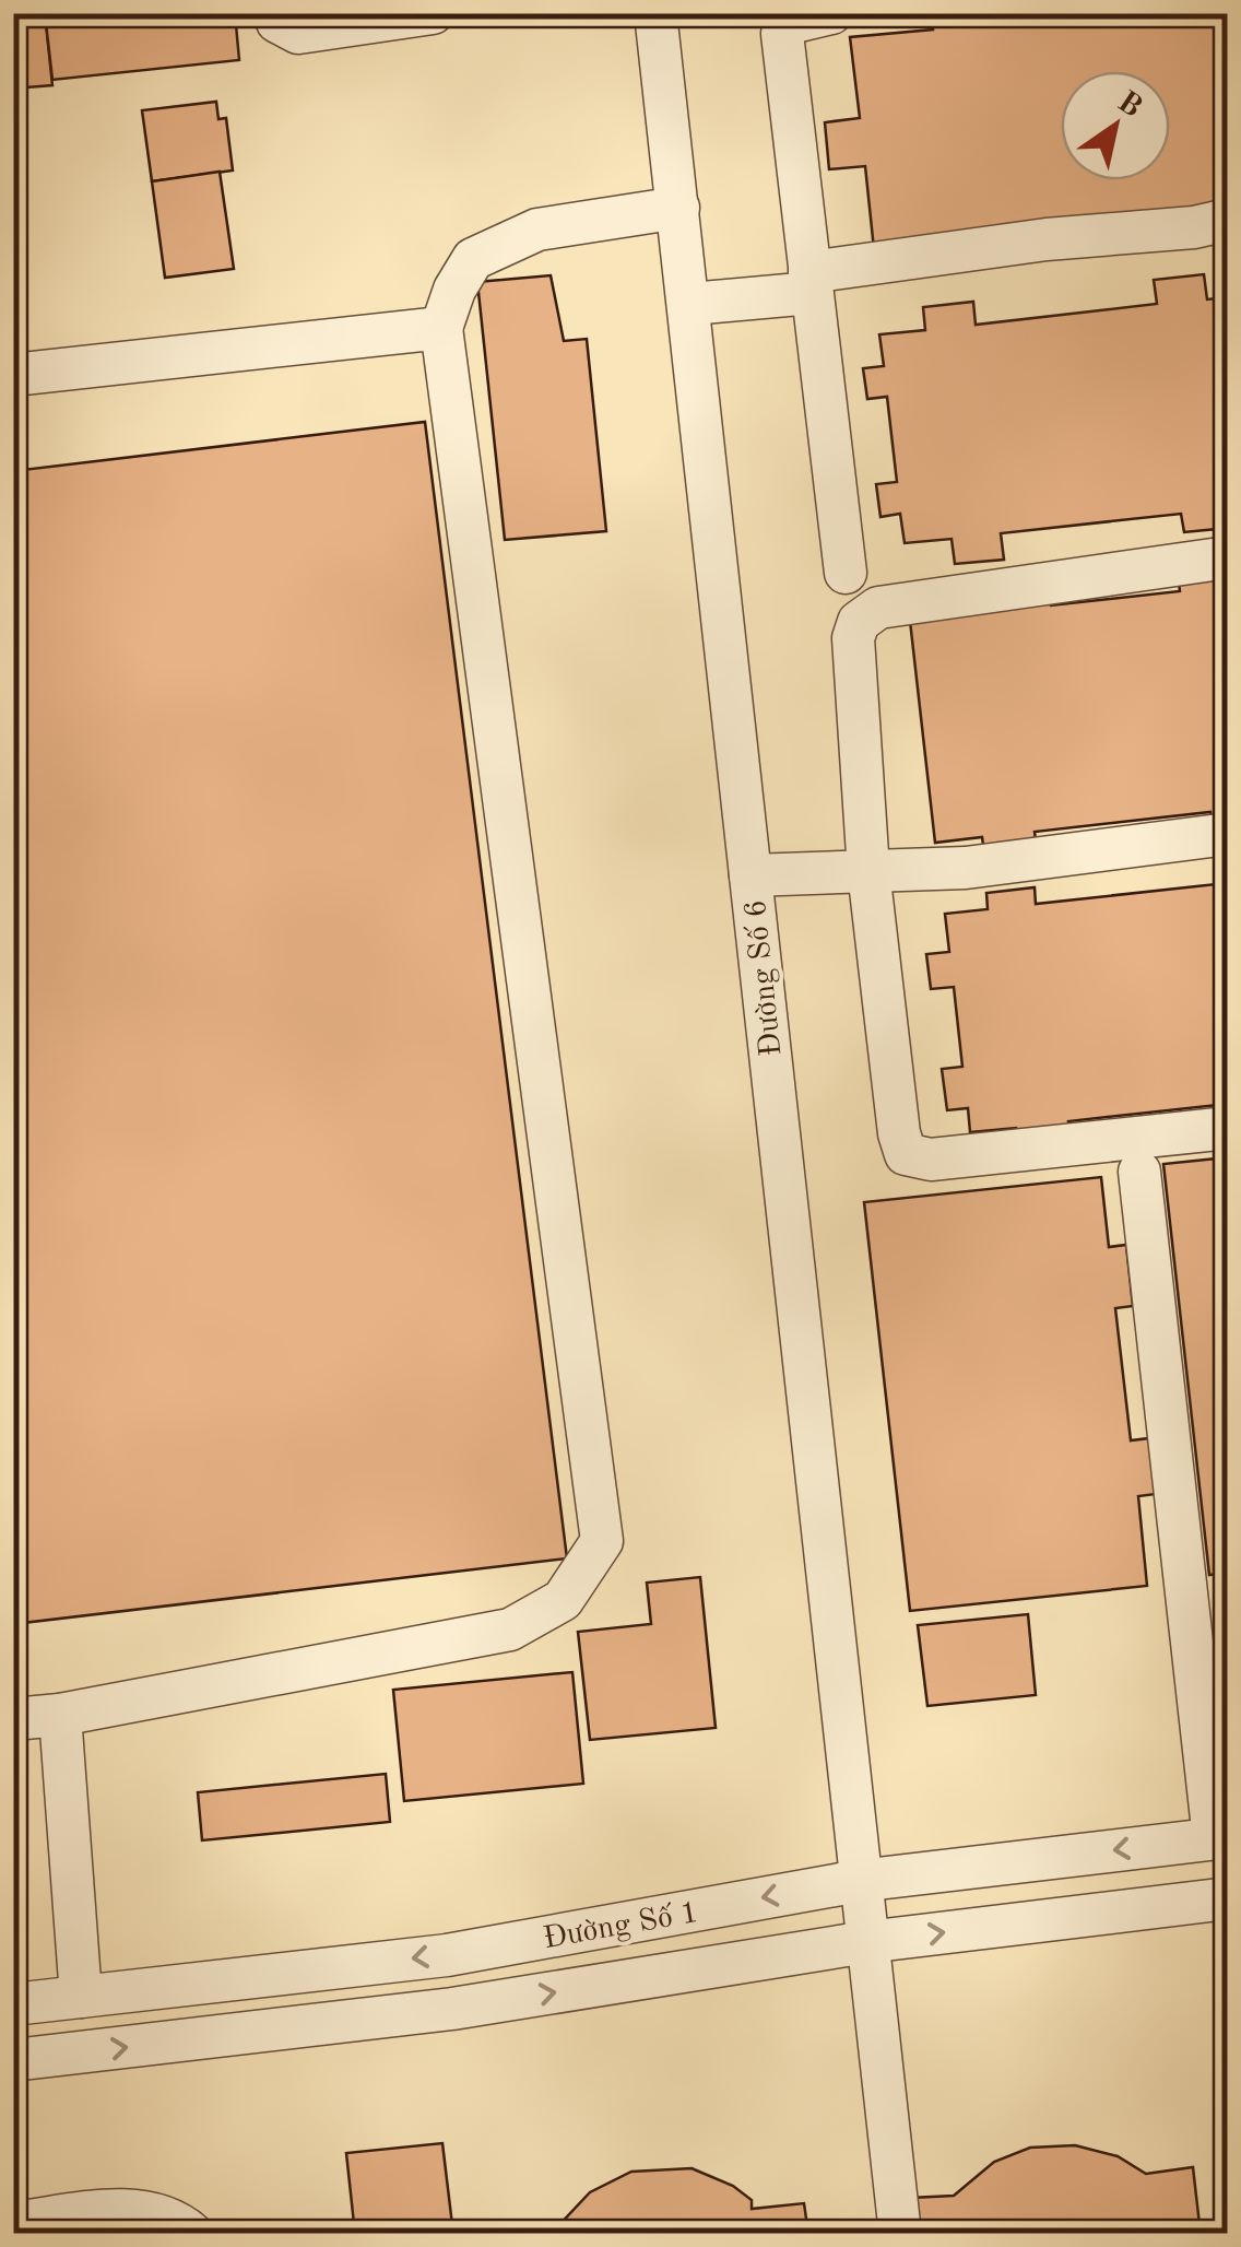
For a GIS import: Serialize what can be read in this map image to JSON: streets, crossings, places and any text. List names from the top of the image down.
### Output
{
  "streets": {
    "street": ["Đường Số 6", "Đường Số 1"]
  },
  "crossings": [
    ["Đường Số 6", "Đường Số 1"]
  ],
  "north": "top right"
}
